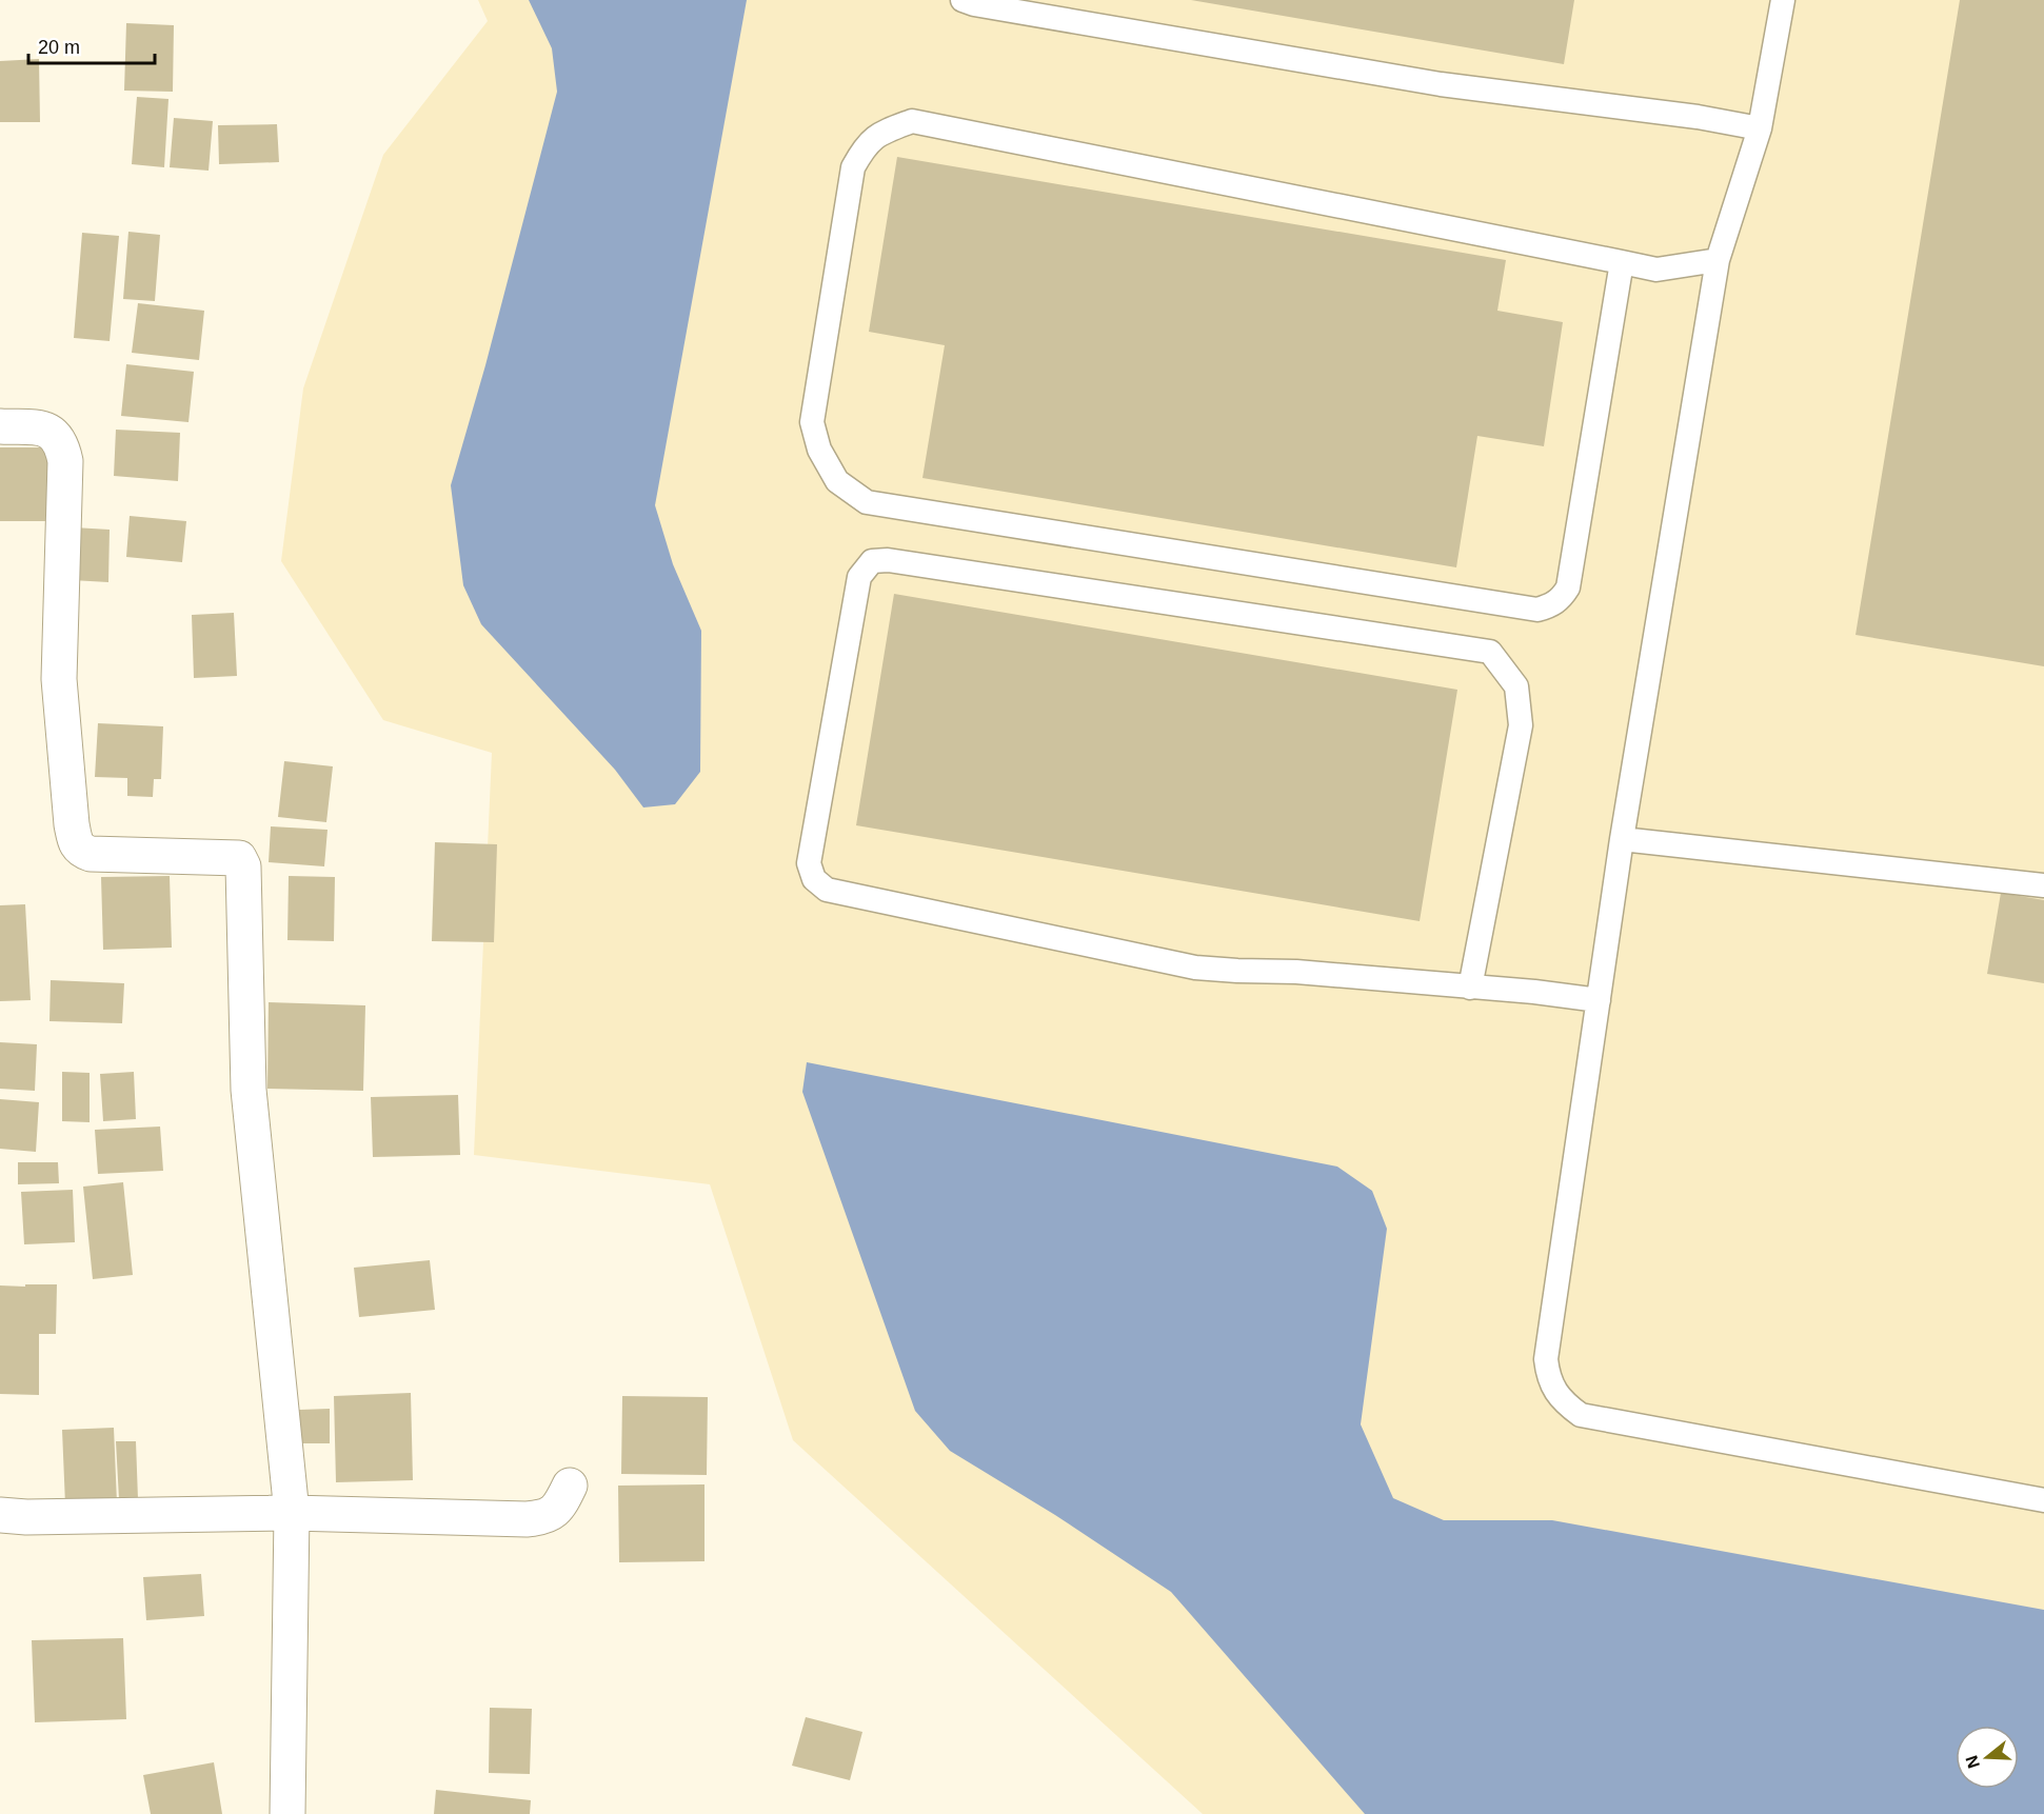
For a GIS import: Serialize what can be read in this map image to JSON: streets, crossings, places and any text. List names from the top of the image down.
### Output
{
  "scale_bar": "20 m",
  "north": "left"
}
